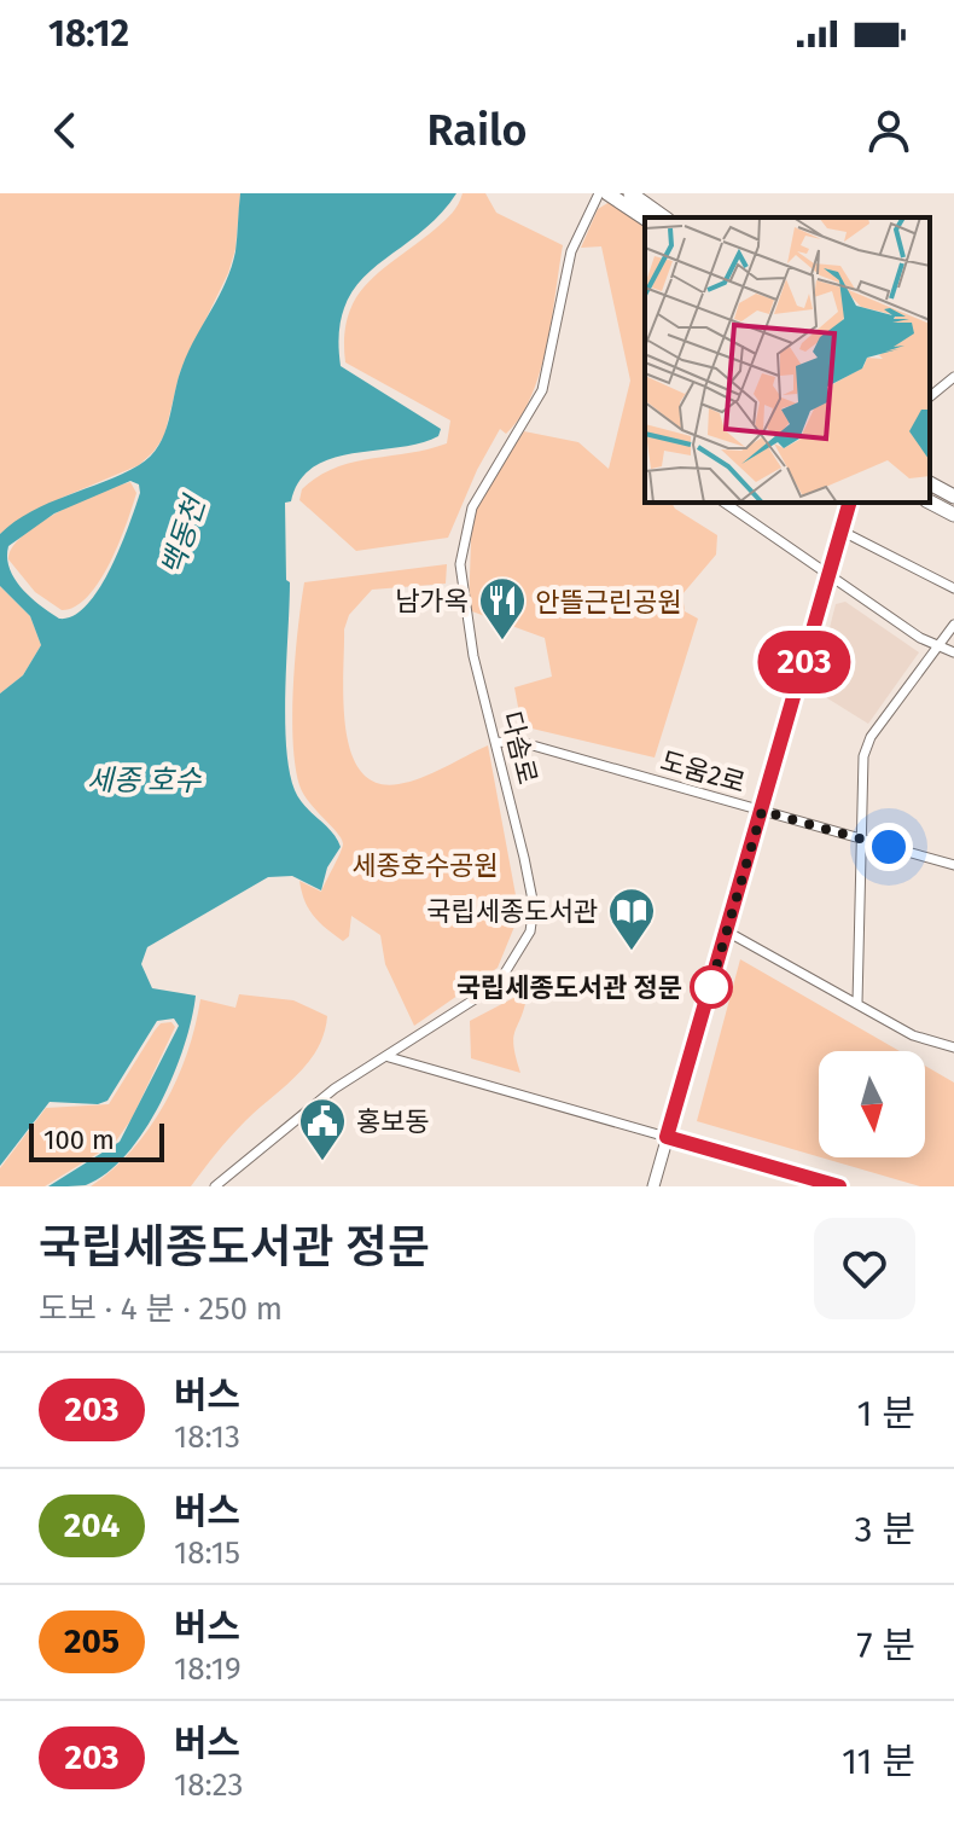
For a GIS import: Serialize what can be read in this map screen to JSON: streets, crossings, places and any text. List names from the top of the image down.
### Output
{
  "streets": {
    "street": ["다솜로", "도움2로"]
  },
  "crossings": [
    ["다솜로", "도움2로"]
  ],
  "water": ["백동천", "세종 호수"],
  "parks": ["안뜰근린공원", "세종호수공원"],
  "places": {
    "restaurant": ["남가옥"],
    "library": ["국립세종도서관"],
    "other": ["국립세종도서관 정문"],
    "public building": ["홍보동"]
  },
  "lines": ["bus line 203"],
  "scale_bar": "100 m",
  "north": "bottom",
  "page": {
    "status": "18:12",
    "header": "Railo",
    "on_map": "203",
    "scale": "100 m",
    "heading": ["국립세종도서관 정문", "도보 · 4 분 · 250 m"],
    "list": [
      {
        "mark": "203",
        "name": "버스",
        "note": "18:13",
        "value": "1 분"
      },
      {
        "mark": "204",
        "name": "버스",
        "note": "18:15",
        "value": "3 분"
      },
      {
        "mark": "205",
        "name": "버스",
        "note": "18:19",
        "value": "7 분"
      },
      {
        "mark": "203",
        "name": "버스",
        "note": "18:23",
        "value": "11 분"
      }
    ]
  }
}
